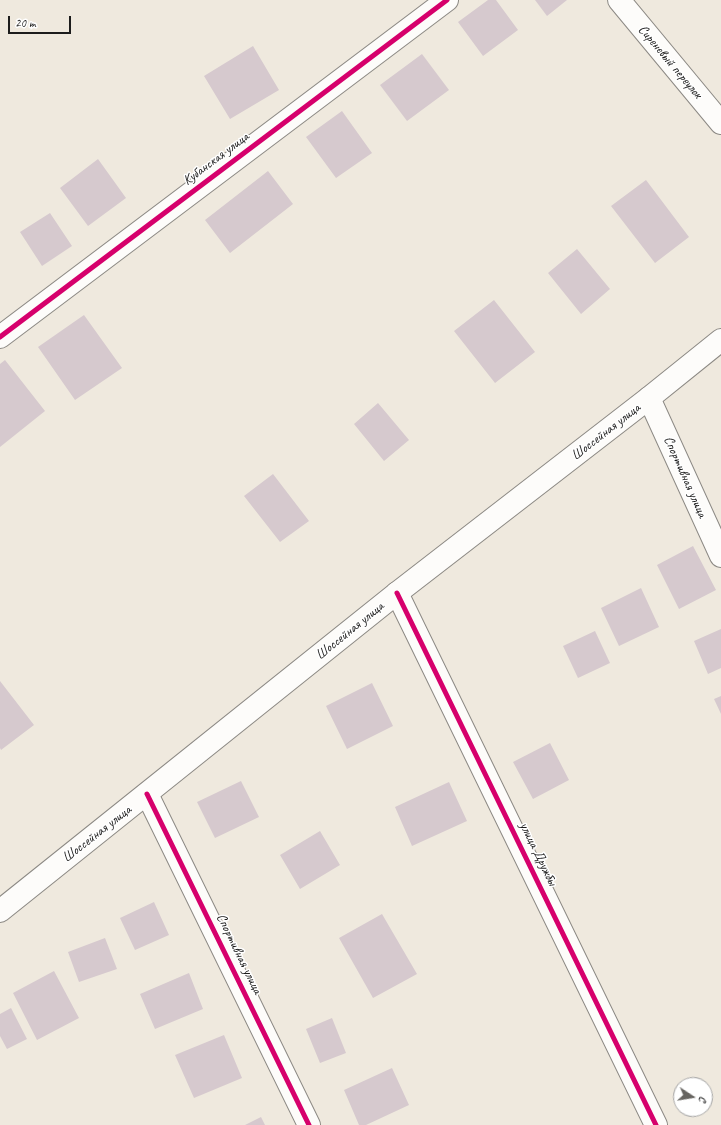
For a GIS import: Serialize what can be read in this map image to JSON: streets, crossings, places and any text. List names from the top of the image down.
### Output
{
  "streets": {
    "street": [
      "Сиреневый переулок",
      "Кубанская улица",
      "Шоссейная улица",
      "Спортивная улица",
      "улица Дружбы"
    ]
  },
  "crossings": [
    ["Шоссейная улица", "Спортивная улица"],
    ["Шоссейная улица", "улица Дружбы"]
  ],
  "scale_bar": "20 m",
  "north": "right"
}
